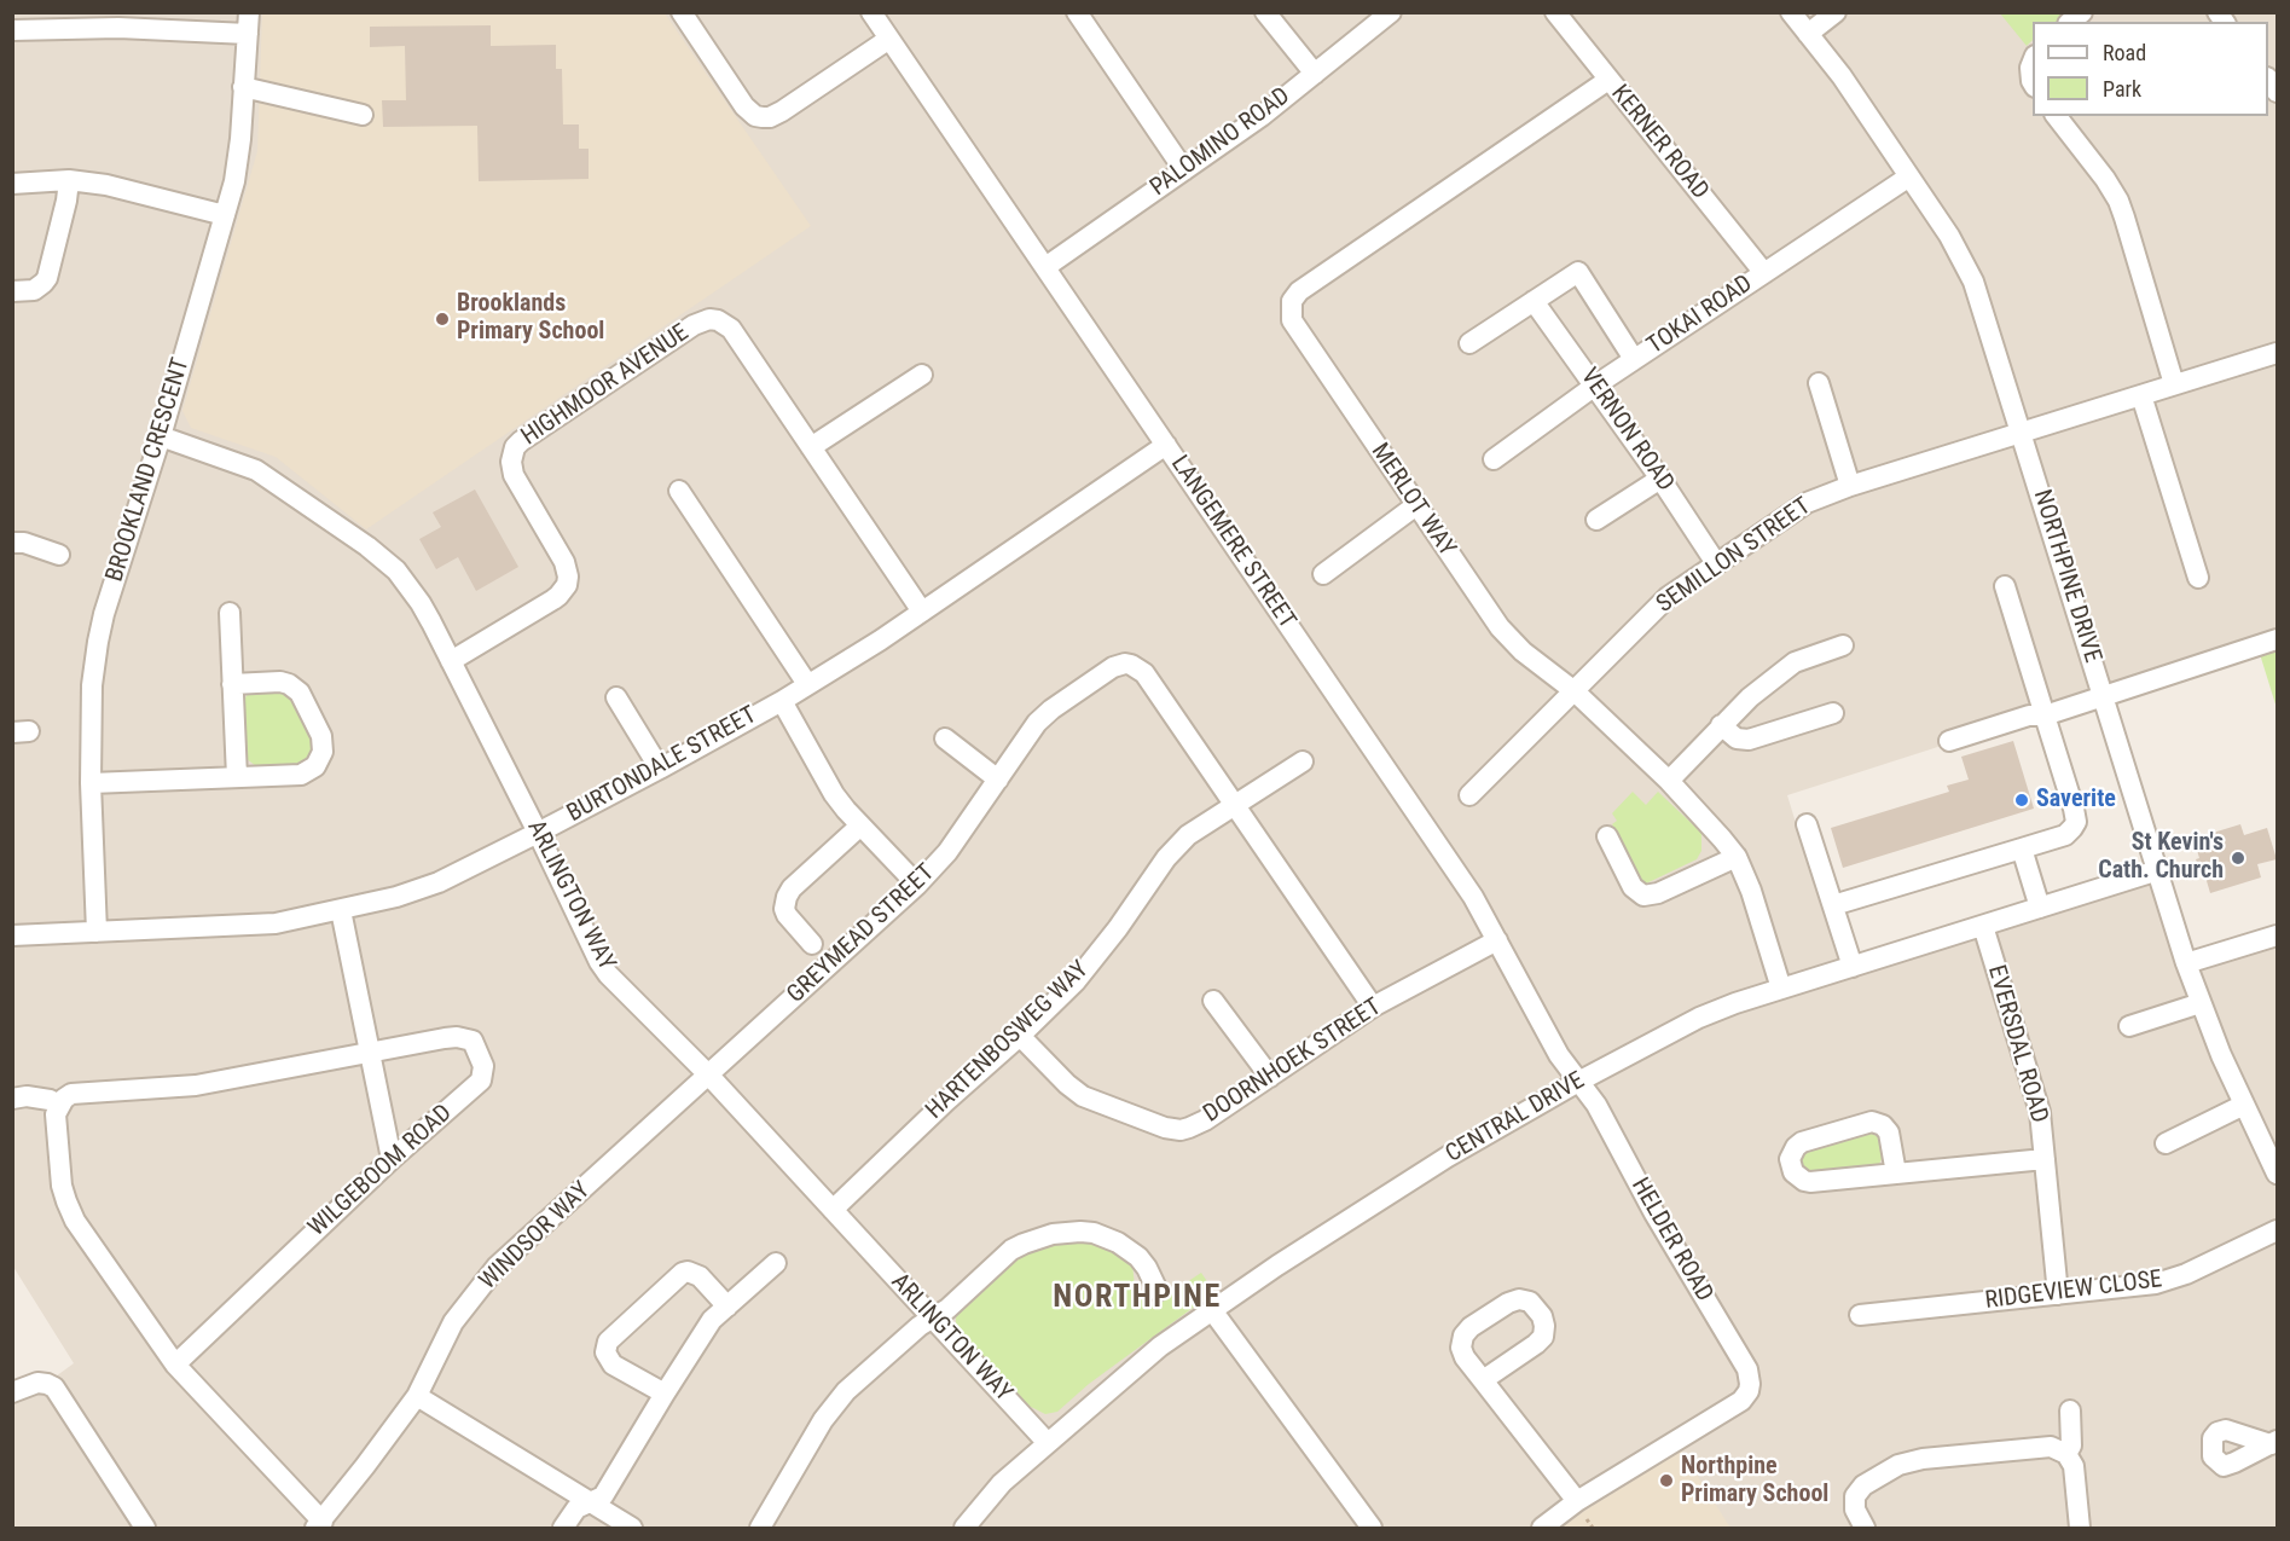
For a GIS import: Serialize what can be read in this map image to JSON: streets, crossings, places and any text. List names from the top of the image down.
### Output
{
  "streets": {
    "street": [
      "PALOMINO ROAD",
      "KERNER ROAD",
      "TOKAI ROAD",
      "HIGHMOOR AVENUE",
      "VERNON ROAD",
      "BROOKLAND CRESCENT",
      "MERLOT WAY",
      "LANGEMERE STREET",
      "SEMILLON STREET",
      "NORTHPINE DRIVE",
      "BURTONDALE STREET",
      "ARLINGTON WAY",
      "GREYMEAD STREET",
      "HARTENBOSWEG WAY",
      "EVERSDAL ROAD",
      "DOORNHOEK STREET",
      "CENTRAL DRIVE",
      "WILGEBOOM ROAD",
      "WINDSOR WAY",
      "HELDER ROAD",
      "RIDGEVIEW CLOSE"
    ]
  },
  "crossings": [
    ["PALOMINO ROAD", "LANGEMERE STREET"],
    ["KERNER ROAD", "TOKAI ROAD"],
    ["KERNER ROAD", "MERLOT WAY"],
    ["TOKAI ROAD", "VERNON ROAD"],
    ["TOKAI ROAD", "NORTHPINE DRIVE"],
    ["HIGHMOOR AVENUE", "BURTONDALE STREET"],
    ["HIGHMOOR AVENUE", "ARLINGTON WAY"],
    ["VERNON ROAD", "SEMILLON STREET"],
    ["BROOKLAND CRESCENT", "BURTONDALE STREET"],
    ["BROOKLAND CRESCENT", "ARLINGTON WAY"],
    ["MERLOT WAY", "SEMILLON STREET"],
    ["MERLOT WAY", "CENTRAL DRIVE"],
    ["LANGEMERE STREET", "BURTONDALE STREET"],
    ["LANGEMERE STREET", "DOORNHOEK STREET"],
    ["LANGEMERE STREET", "CENTRAL DRIVE"],
    ["LANGEMERE STREET", "HELDER ROAD"],
    ["SEMILLON STREET", "NORTHPINE DRIVE"],
    ["NORTHPINE DRIVE", "CENTRAL DRIVE"],
    ["BURTONDALE STREET", "ARLINGTON WAY"],
    ["ARLINGTON WAY", "GREYMEAD STREET"],
    ["ARLINGTON WAY", "HARTENBOSWEG WAY"],
    ["ARLINGTON WAY", "CENTRAL DRIVE"],
    ["ARLINGTON WAY", "WINDSOR WAY"],
    ["GREYMEAD STREET", "HARTENBOSWEG WAY"],
    ["GREYMEAD STREET", "WINDSOR WAY"],
    ["HARTENBOSWEG WAY", "DOORNHOEK STREET"],
    ["EVERSDAL ROAD", "CENTRAL DRIVE"],
    ["EVERSDAL ROAD", "RIDGEVIEW CLOSE"],
    ["CENTRAL DRIVE", "HELDER ROAD"]
  ],
  "districts": ["NORTHPINE"],
  "places": [
    "Brooklands Primary School",
    "Saverite",
    "St Kevin's Cath. Church",
    "Northpine Primary School"
  ],
  "legend": ["Road", "Park"]
}
